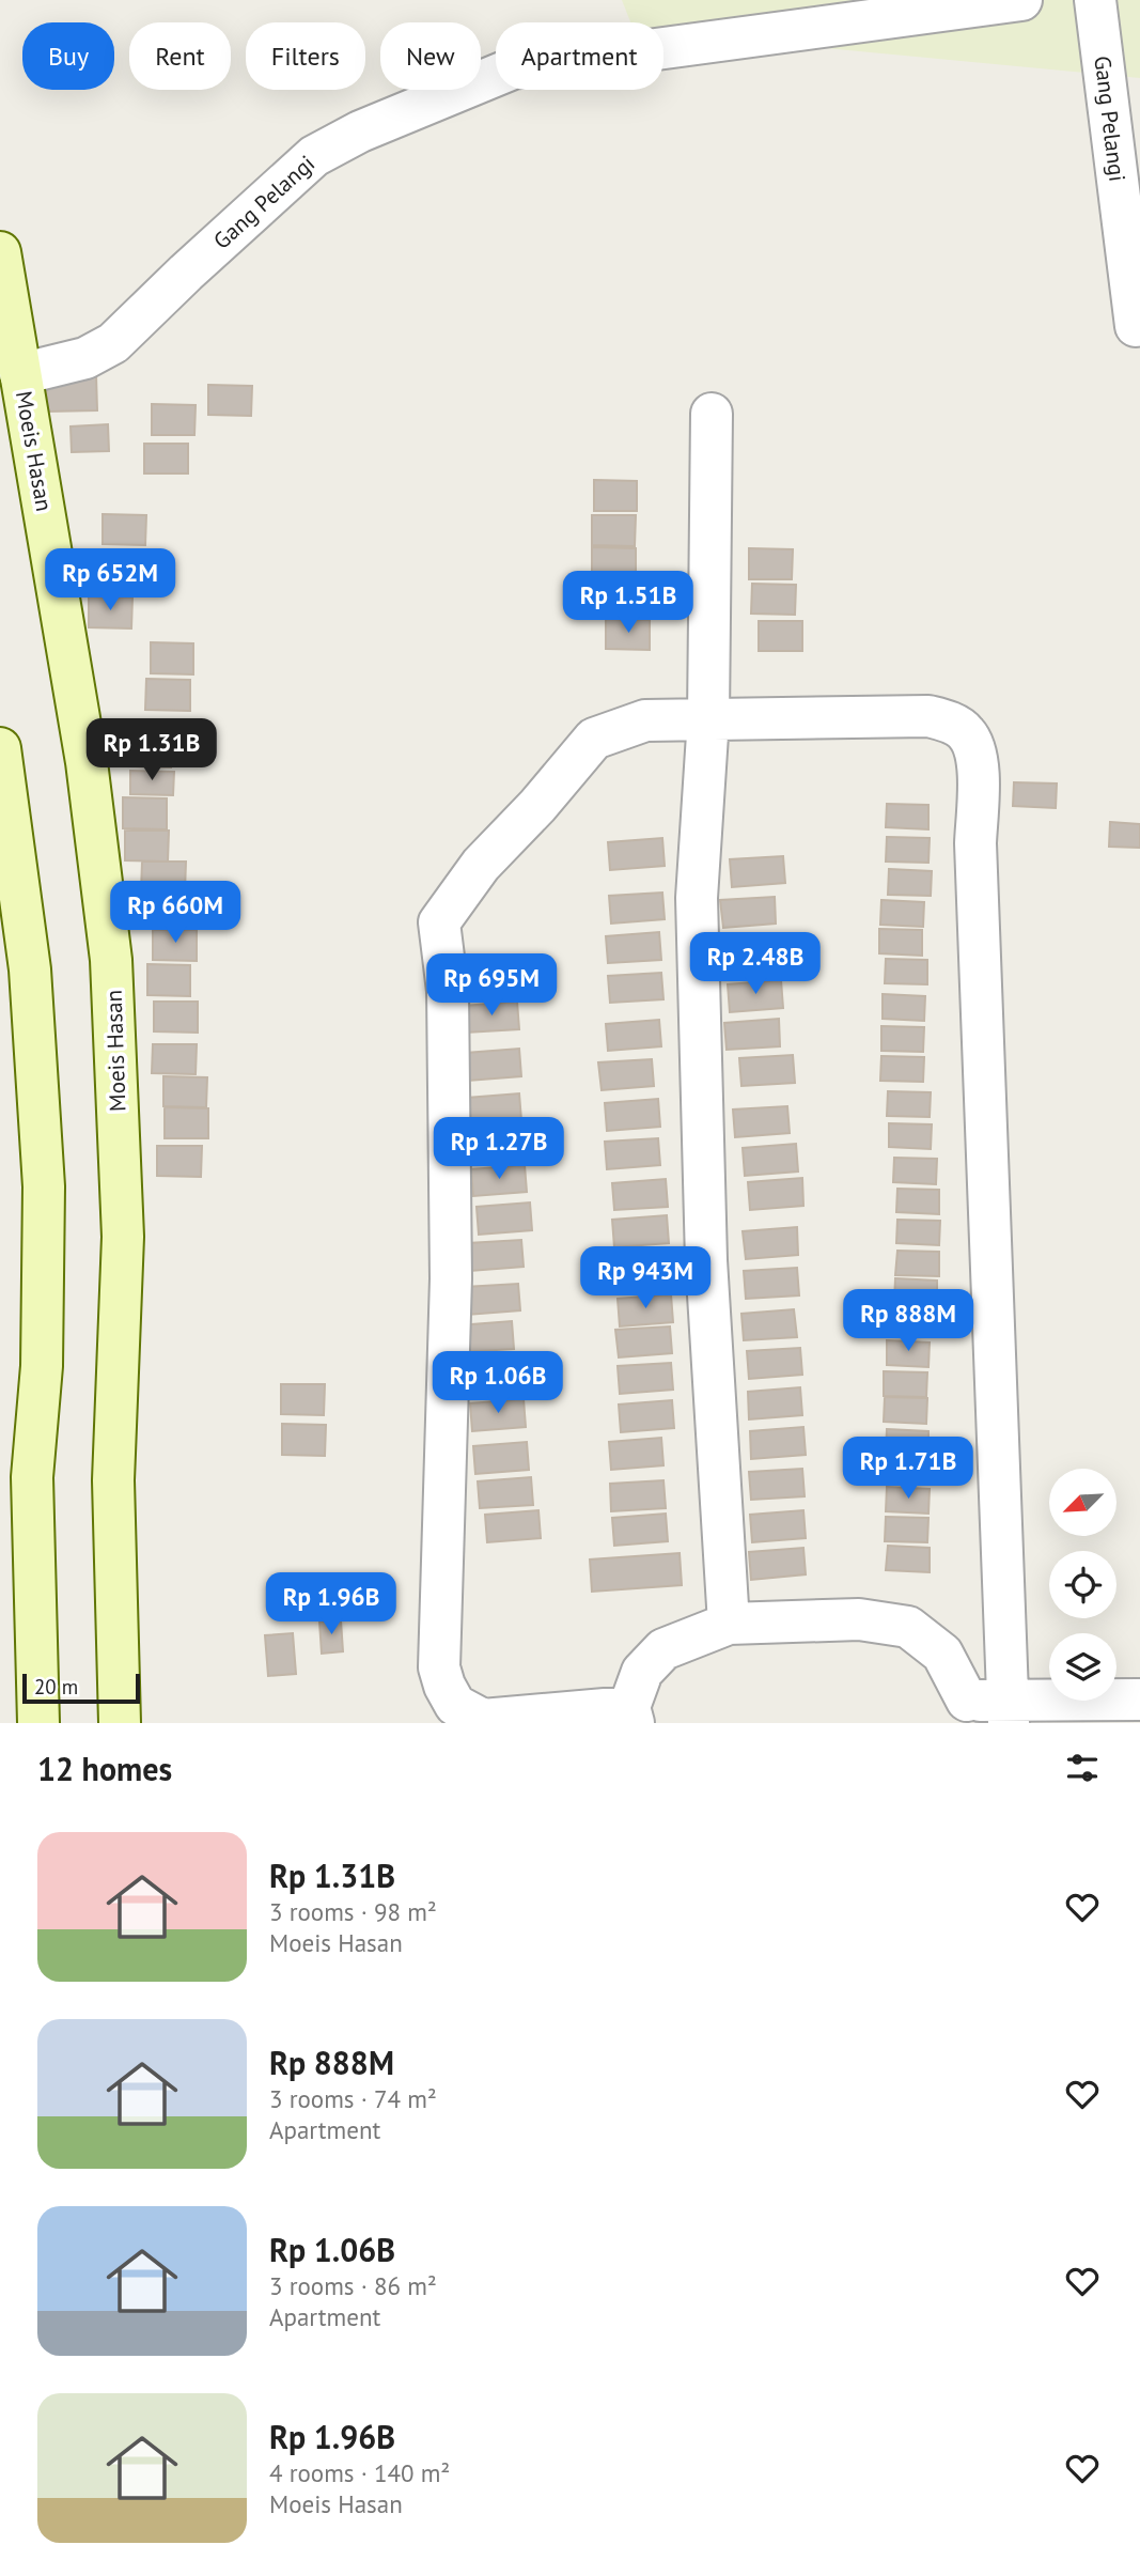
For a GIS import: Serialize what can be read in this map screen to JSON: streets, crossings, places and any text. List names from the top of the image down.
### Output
{
  "streets": {
    "main road": ["Moeis Hasan"],
    "street": ["Gang Pelangi"]
  },
  "crossings": [
    ["Gang Pelangi", "Moeis Hasan"]
  ],
  "scale_bar": "20 m",
  "north": "bottom left",
  "page": {
    "chip": [
      "Buy",
      "Rent",
      "Filters",
      "New",
      "Apartment"
    ],
    "price": [
      "Rp 652M",
      "Rp 1.51B",
      "Rp 1.31B",
      "Rp 660M",
      "Rp 2.48B",
      "Rp 695M",
      "Rp 1.27B",
      "Rp 943M",
      "Rp 888M",
      "Rp 1.06B",
      "Rp 1.71B",
      "Rp 1.96B"
    ],
    "scale": "20 m",
    "heading": "12 homes",
    "list": [
      {
        "name": "Rp 1.31B",
        "note": "3 rooms · 98 m² · Moeis Hasan"
      },
      {
        "name": "Rp 888M",
        "note": "3 rooms · 74 m² · Apartment"
      },
      {
        "name": "Rp 1.06B",
        "note": "3 rooms · 86 m² · Apartment"
      },
      {
        "name": "Rp 1.96B",
        "note": "4 rooms · 140 m² · Moeis Hasan"
      }
    ]
  }
}
